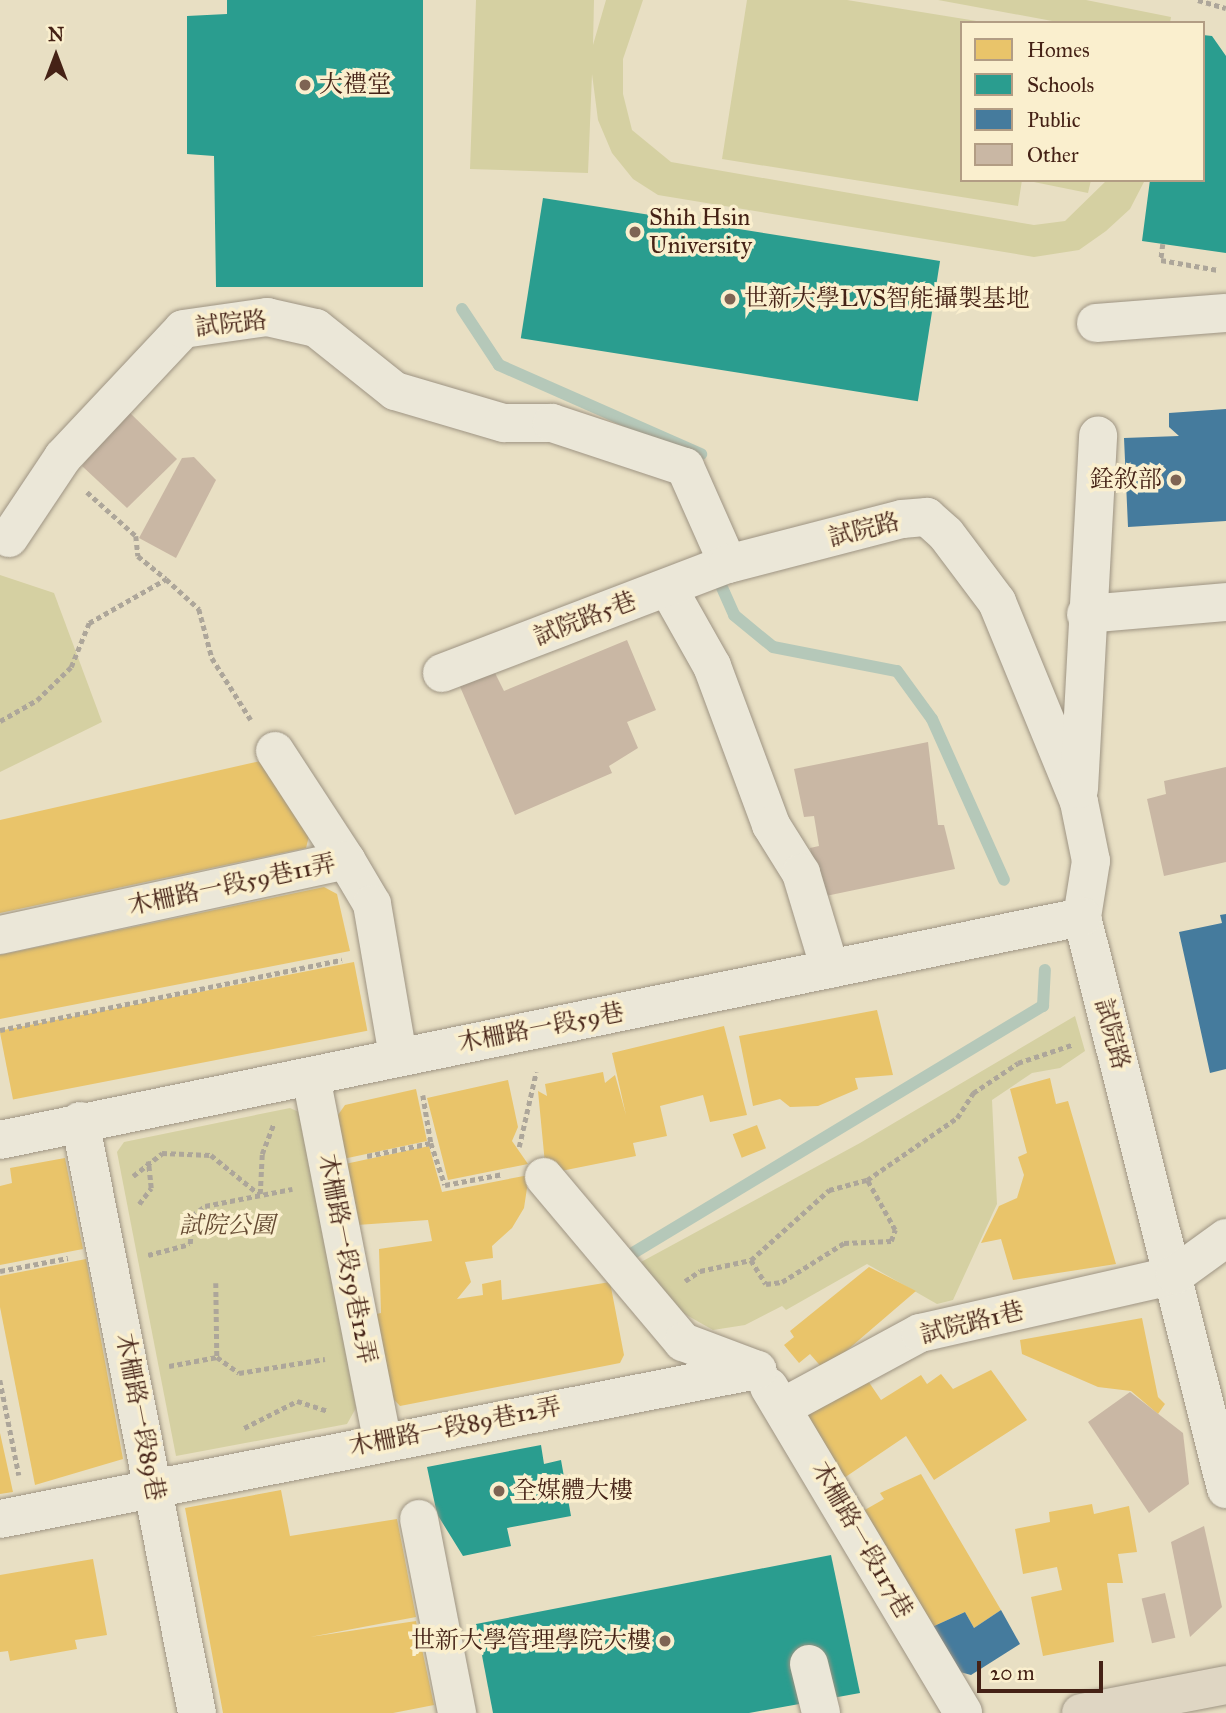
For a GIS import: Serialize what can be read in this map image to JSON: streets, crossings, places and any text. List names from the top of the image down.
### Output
{
  "streets": {
    "street": [
      "試院路",
      "試院路5巷",
      "木柵路一段59巷11弄",
      "木柵路一段59巷",
      "木柵路一段59巷12弄",
      "試院路1巷",
      "木柵路一段89巷",
      "木柵路一段89巷12弄",
      "木柵路一段117巷"
    ]
  },
  "crossings": [
    ["試院路", "試院路5巷"],
    ["試院路", "木柵路一段59巷"],
    ["試院路", "試院路1巷"],
    ["木柵路一段59巷11弄", "木柵路一段59巷"],
    ["木柵路一段59巷", "木柵路一段59巷12弄"],
    ["木柵路一段59巷", "木柵路一段89巷"],
    ["木柵路一段59巷12弄", "木柵路一段89巷12弄"],
    ["試院路1巷", "木柵路一段117巷"],
    ["木柵路一段89巷", "木柵路一段89巷12弄"],
    ["木柵路一段89巷12弄", "木柵路一段117巷"]
  ],
  "parks": ["試院公園"],
  "places": [
    "大禮堂",
    "Shih Hsin University",
    "世新大學LVS智能攝製基地",
    "銓敘部",
    "全媒體大樓",
    "世新大學管理學院大樓"
  ],
  "legend": [
    "Homes",
    "Schools",
    "Public",
    "Other"
  ],
  "scale_bar": "20 m",
  "north": "top"
}
